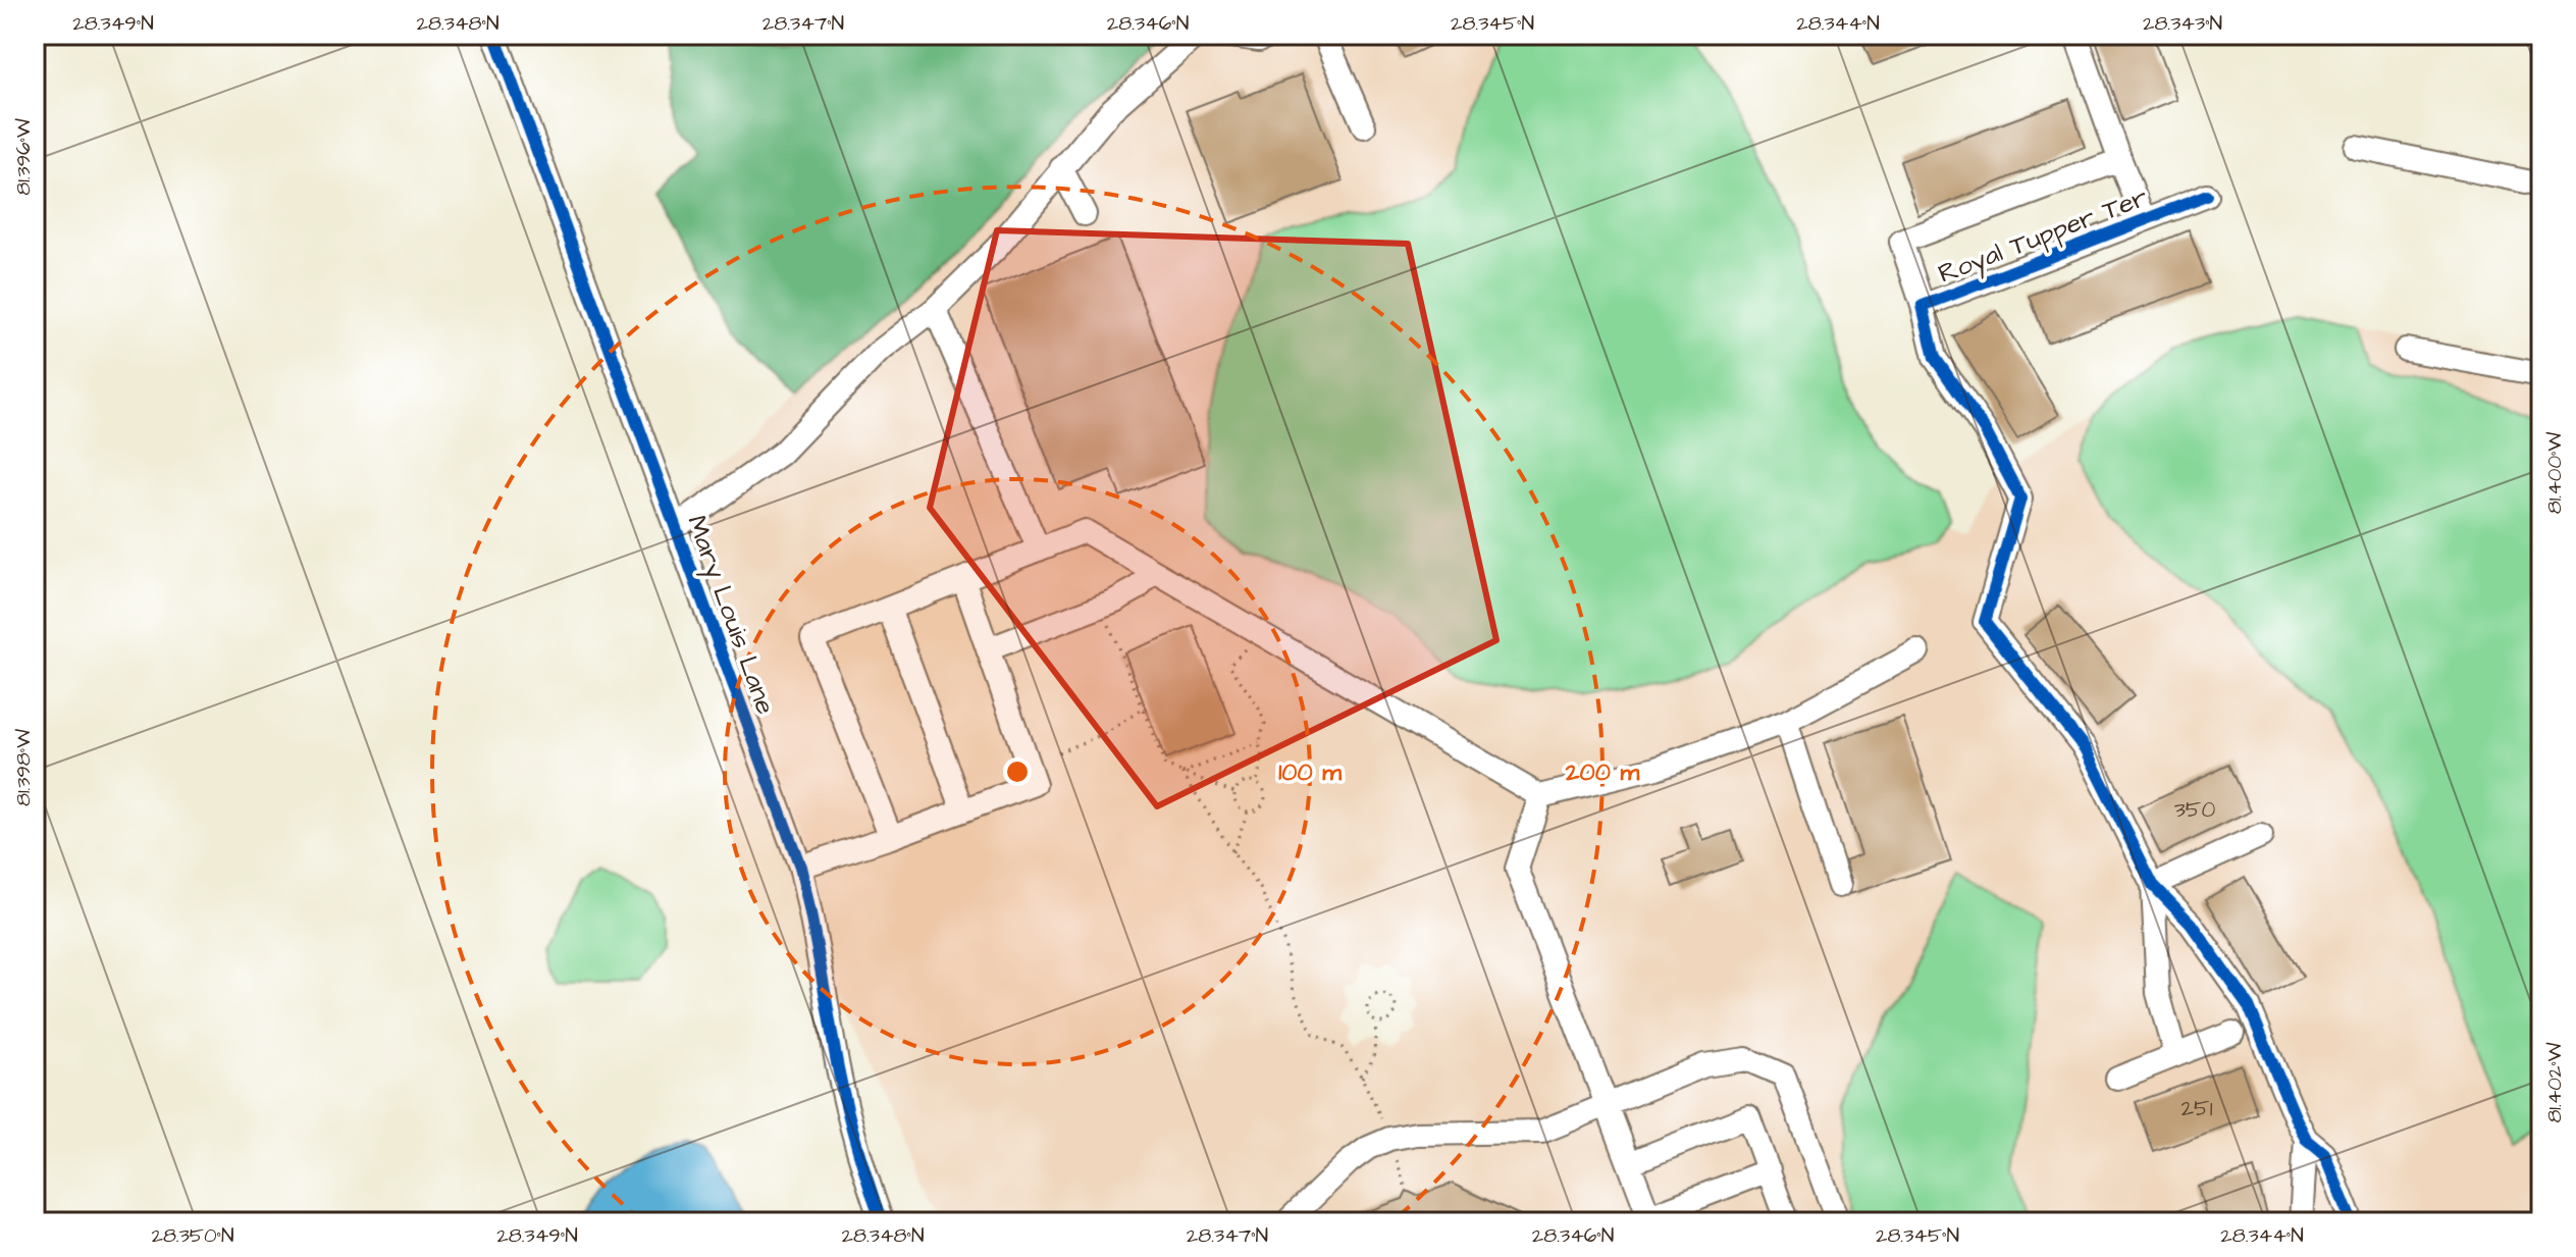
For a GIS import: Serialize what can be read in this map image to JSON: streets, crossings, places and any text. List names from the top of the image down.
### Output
{
  "streets": {
    "street": ["Royal Tupper Ter", "Mary Louis Lane"]
  },
  "house_numbers": ["350", "251"],
  "coordinates": [
    "28.349°N",
    "28.348°N",
    "28.347°N",
    "28.346°N",
    "28.345°N",
    "28.344°N",
    "28.343°N",
    "81.396°W",
    "81.400°W",
    "81.398°W",
    "81.402°W",
    "28.350°N"
  ],
  "rings": ["100 m", "200 m"]
}
